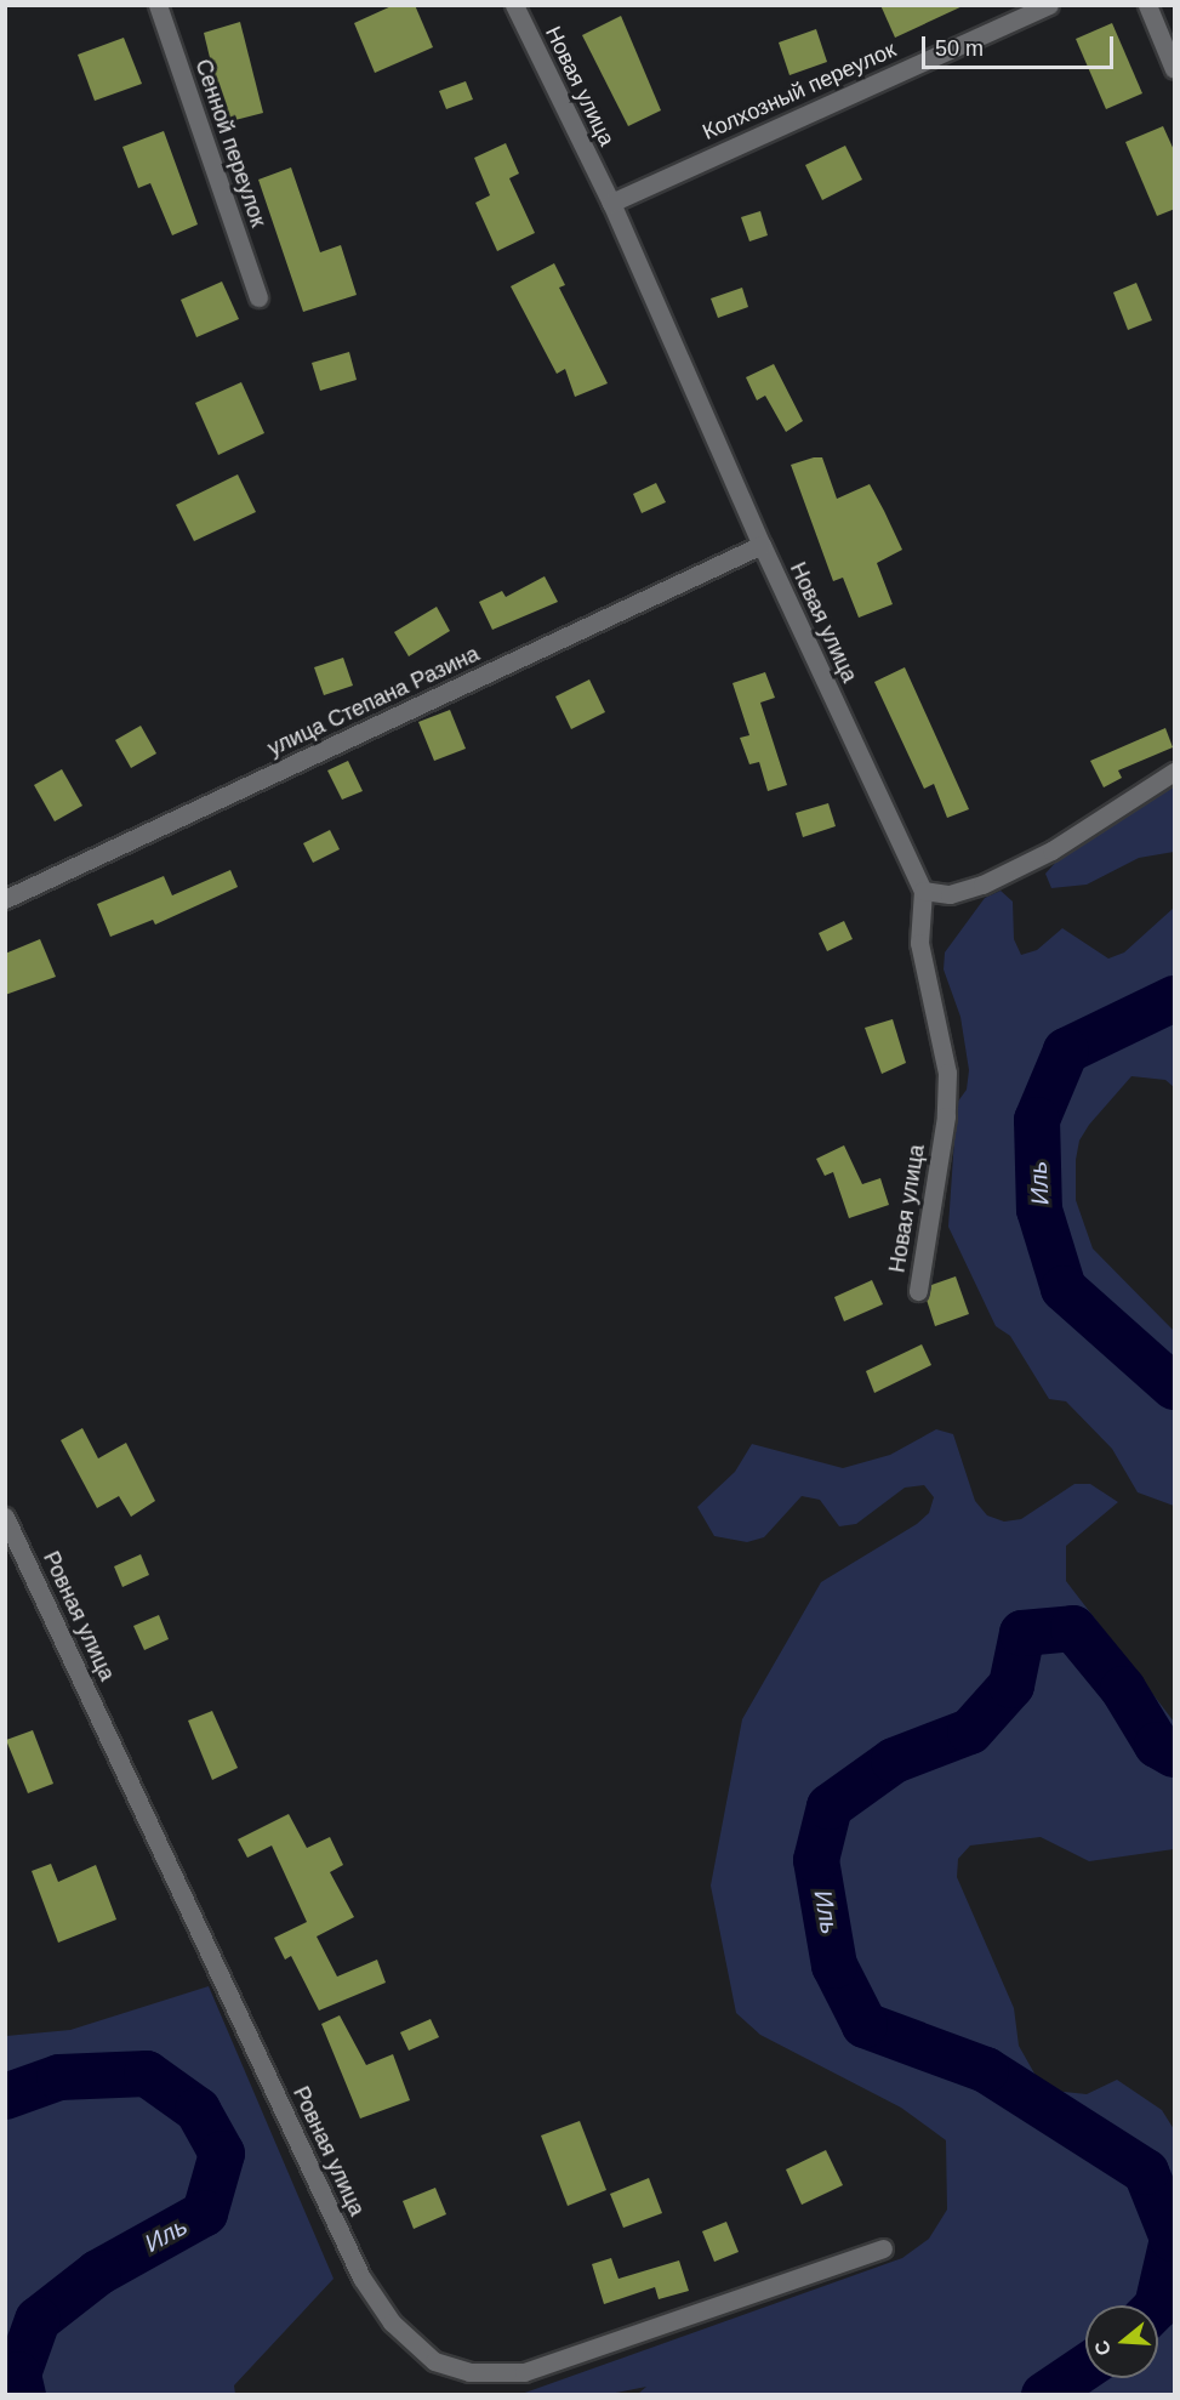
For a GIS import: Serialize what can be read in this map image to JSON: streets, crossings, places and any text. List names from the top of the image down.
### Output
{
  "streets": {
    "street": [
      "Новая улица",
      "Колхозный переулок",
      "Сенной переулок",
      "улица Степана Разина",
      "Ровная улица"
    ]
  },
  "crossings": [
    ["Новая улица", "Колхозный переулок"],
    ["Новая улица", "улица Степана Разина"]
  ],
  "water": ["Иль"],
  "scale_bar": "50 m",
  "north": "left"
}
